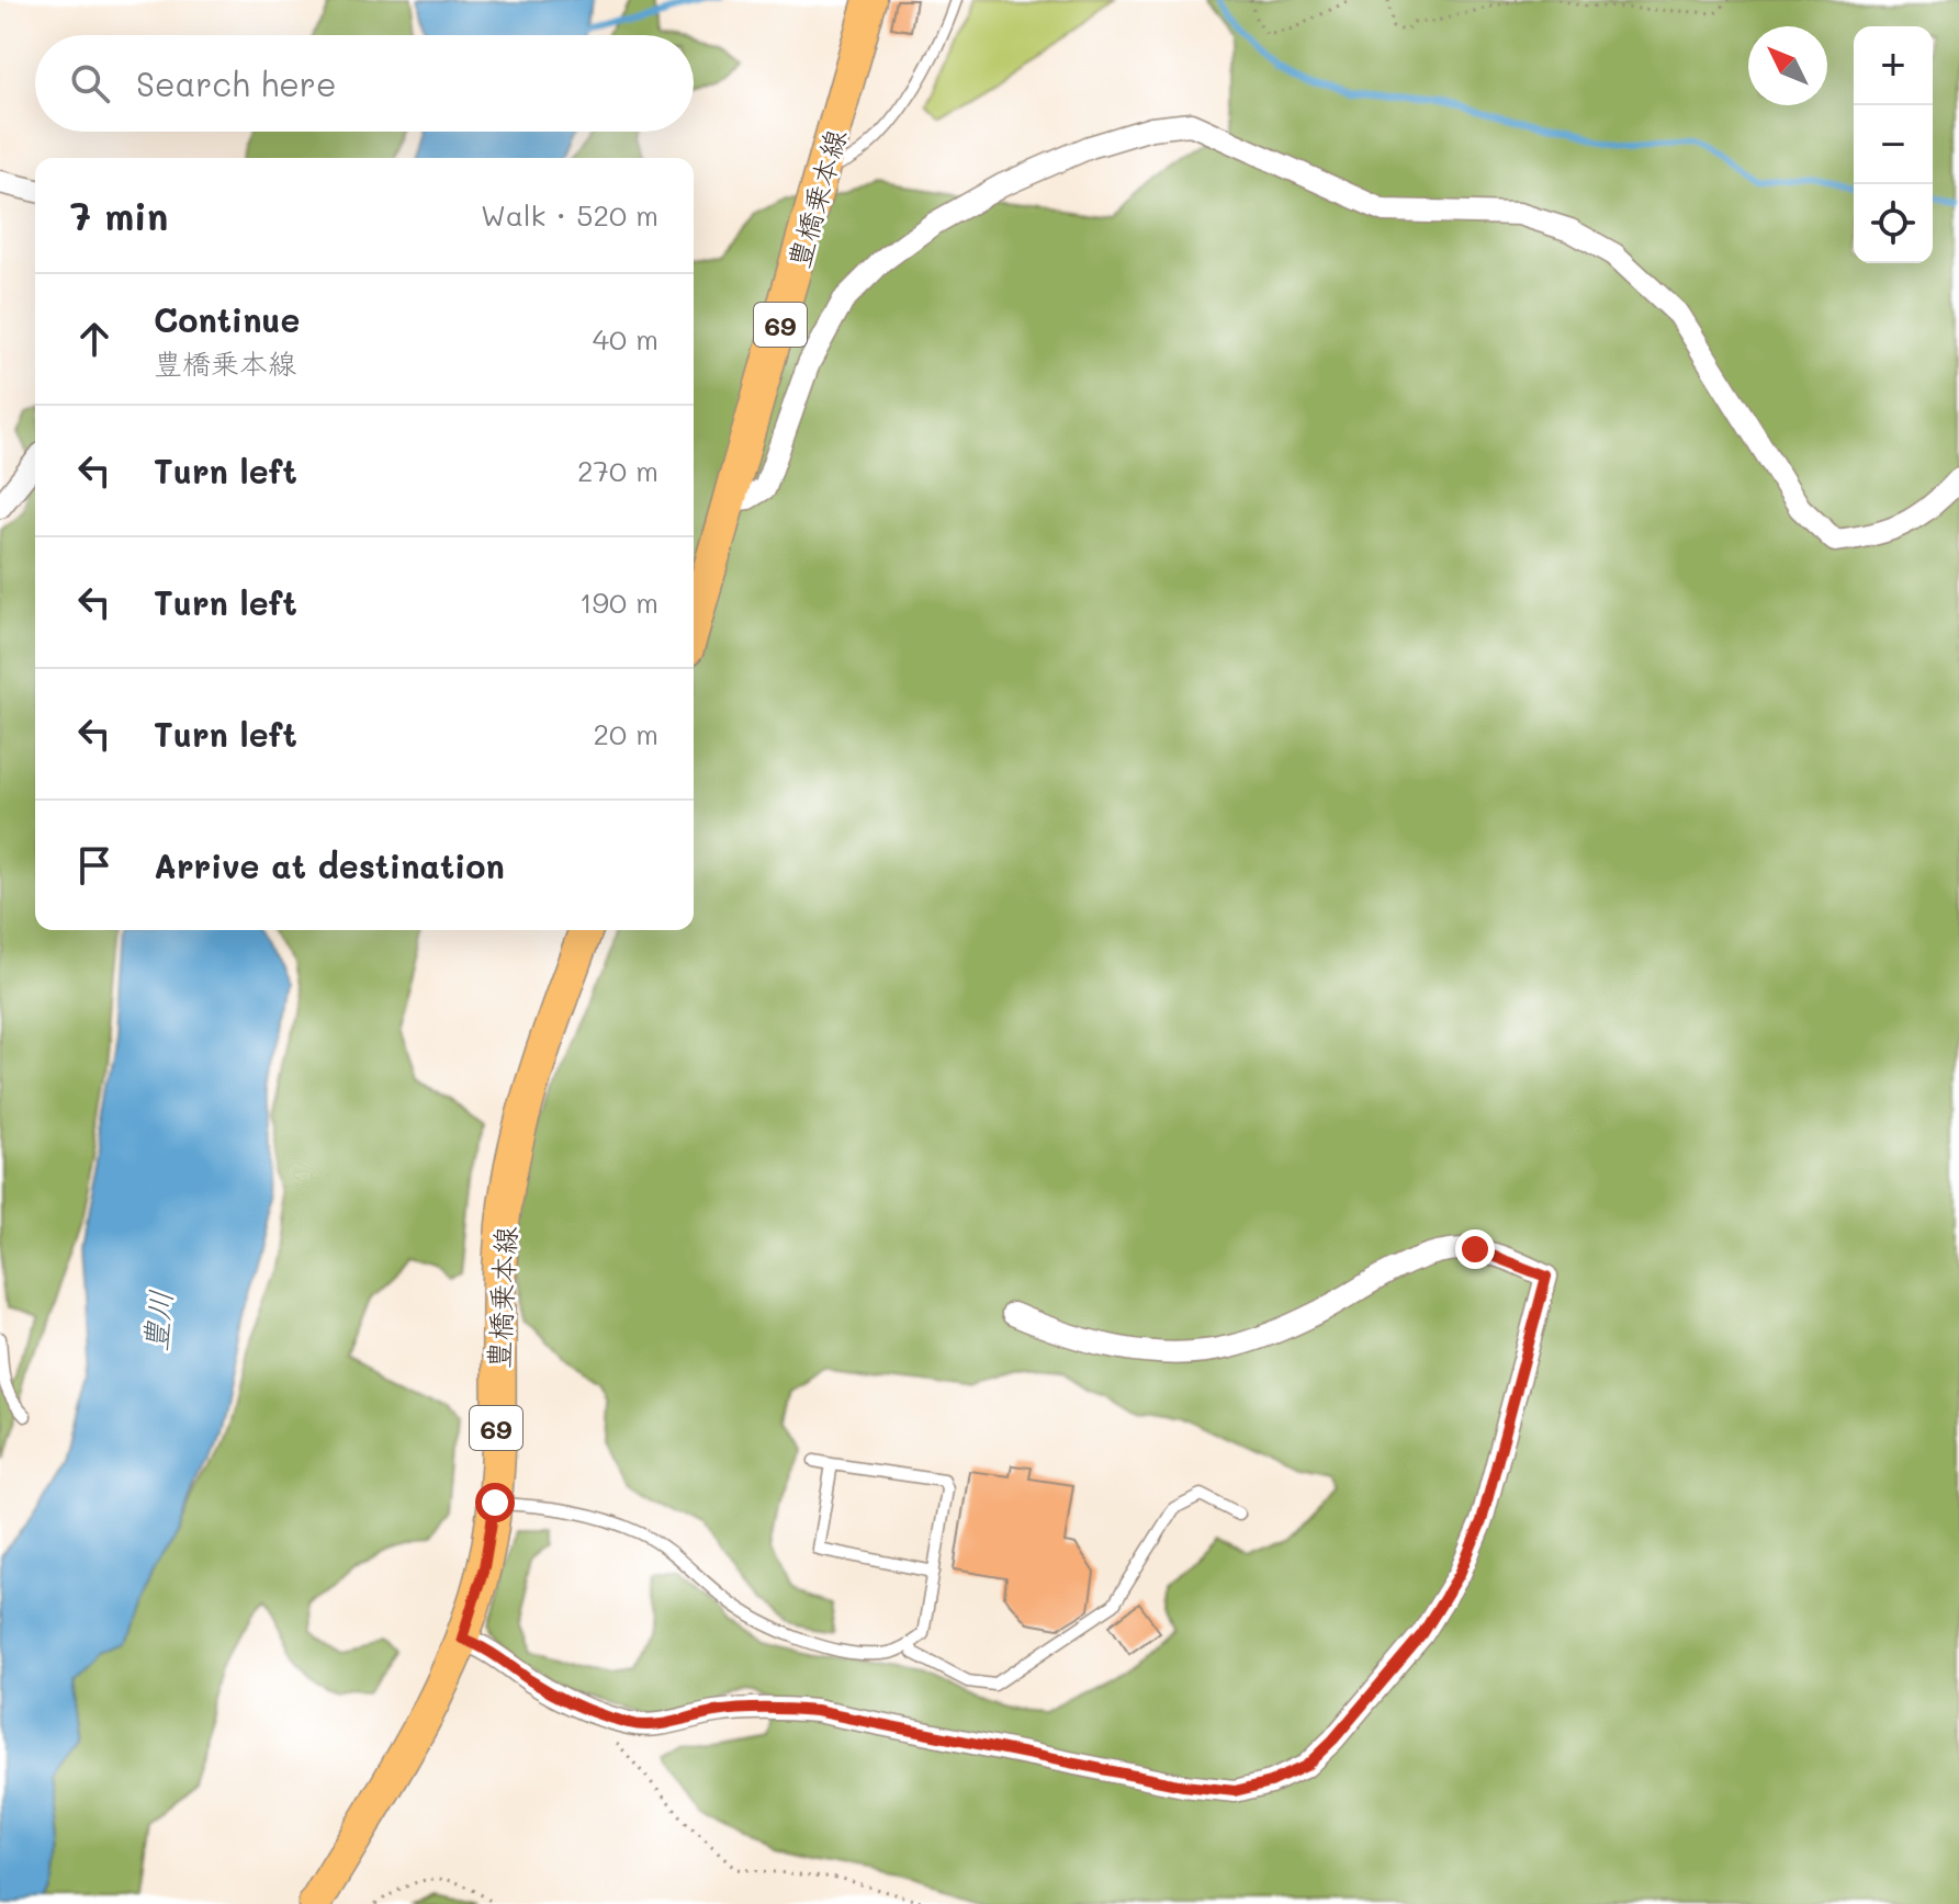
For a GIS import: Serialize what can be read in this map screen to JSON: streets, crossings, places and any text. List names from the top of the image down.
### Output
{
  "streets": {
    "main road": ["豊橋乗本線", "69"]
  },
  "water": ["豊川"],
  "north": "top left",
  "page": {
    "map_buttons": ["+", "−"],
    "search": "Search here",
    "heading": ["7 min", "Walk · 520 m"],
    "list": [
      ["Continue", "豊橋乗本線", "40 m"],
      ["Turn left", "270 m"],
      ["Turn left", "190 m"],
      ["Turn left", "20 m"],
      "Arrive at destination"
    ]
  }
}
